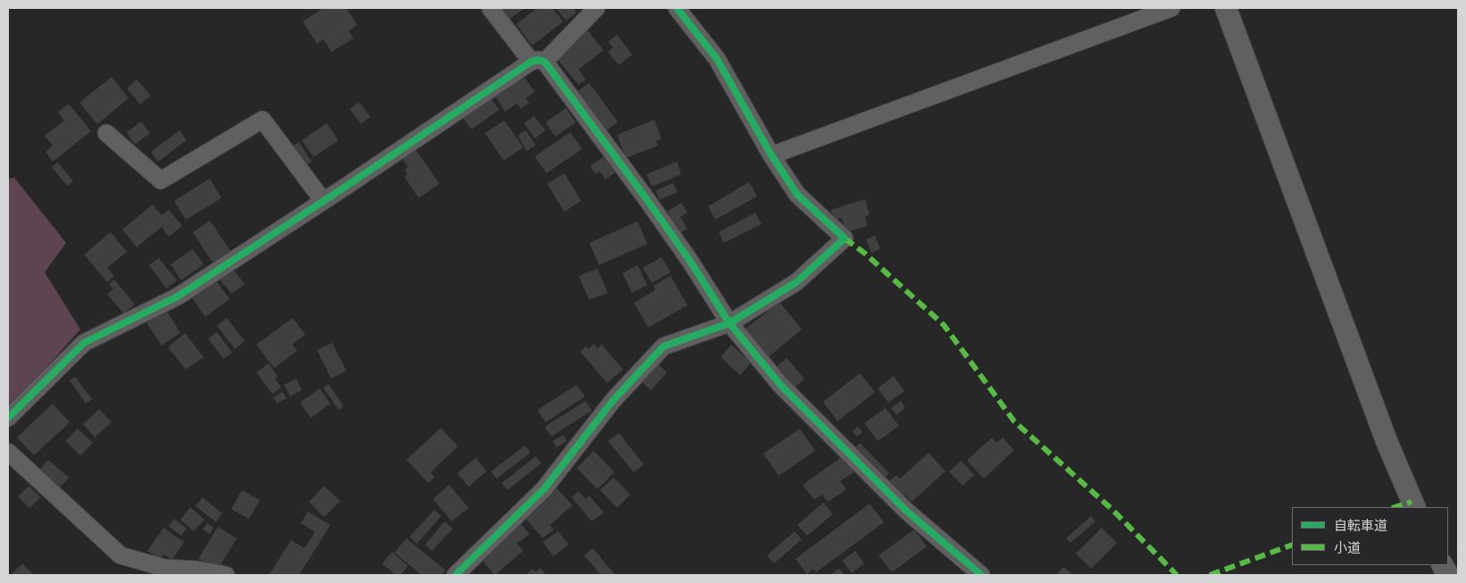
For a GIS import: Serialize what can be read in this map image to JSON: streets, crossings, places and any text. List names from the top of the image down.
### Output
{
  "legend": ["自転車道", "小道"]
}
